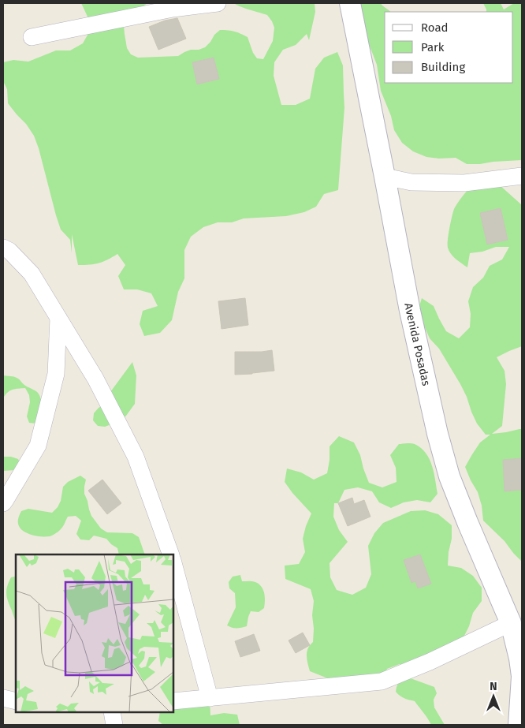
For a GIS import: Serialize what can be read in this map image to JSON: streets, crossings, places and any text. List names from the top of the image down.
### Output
{
  "streets": {
    "street": ["Avenida Posadas"]
  },
  "legend": ["Road", "Park", "Building"],
  "north": "top"
}
